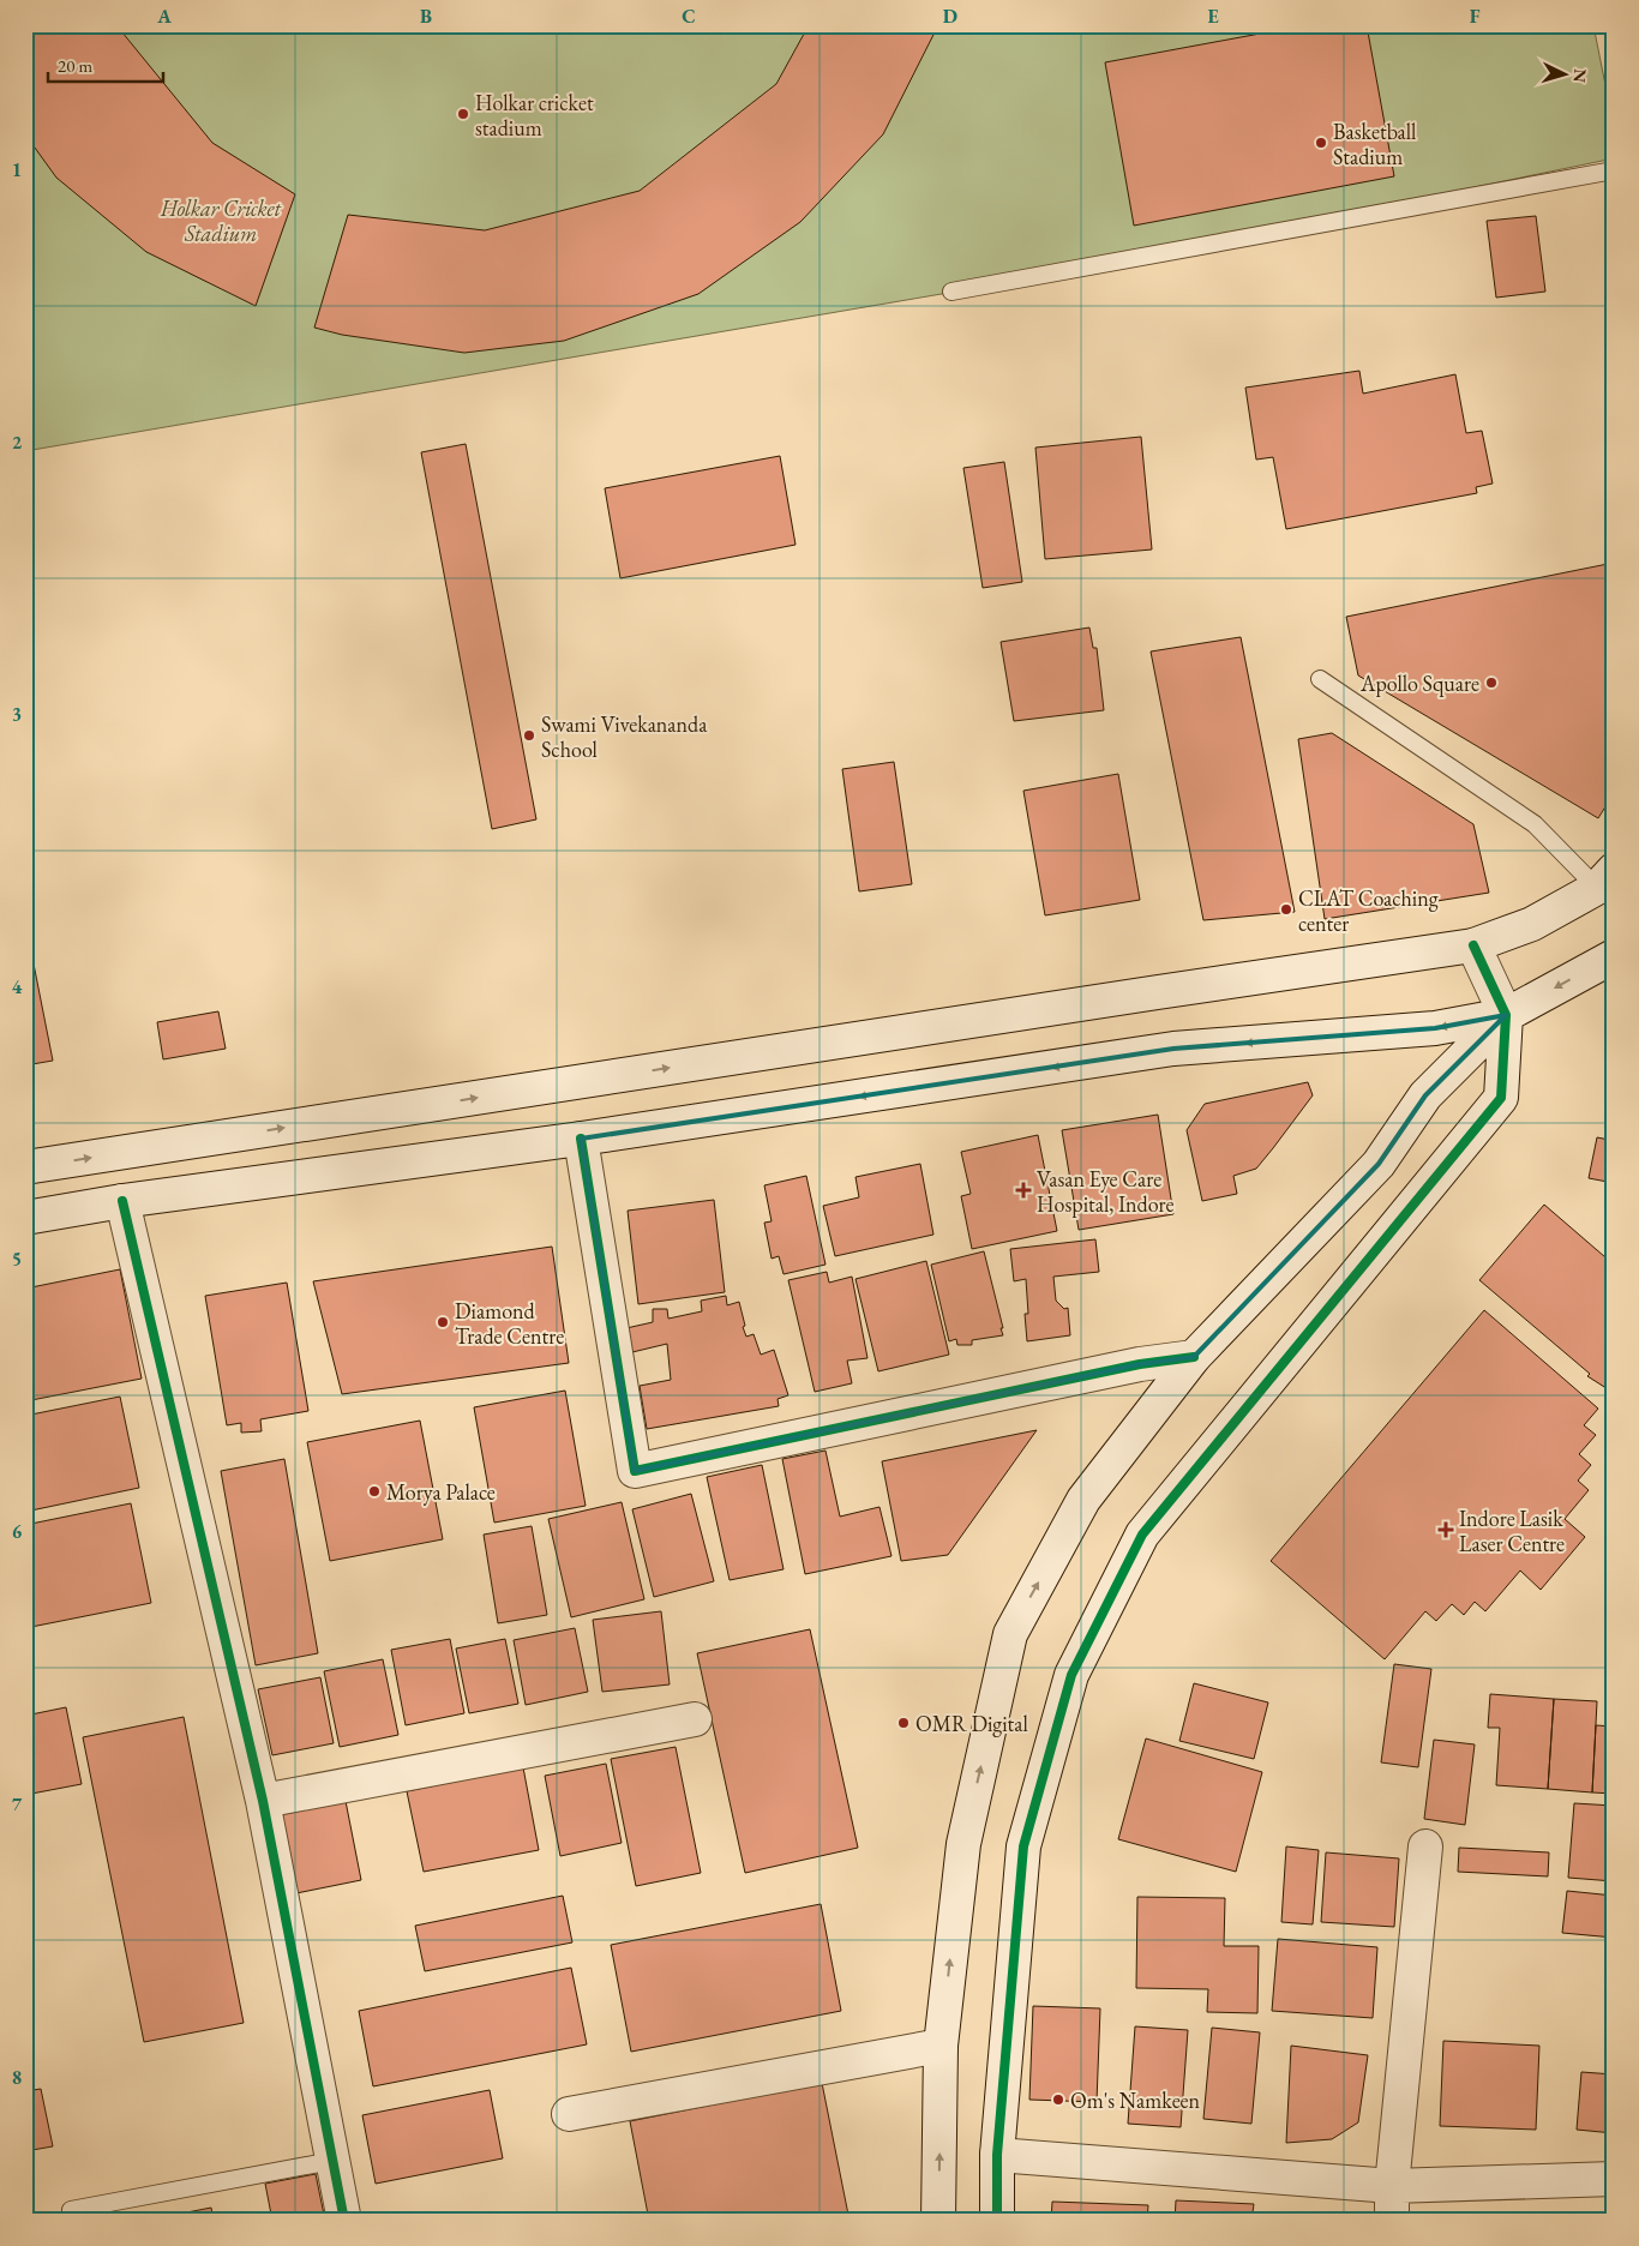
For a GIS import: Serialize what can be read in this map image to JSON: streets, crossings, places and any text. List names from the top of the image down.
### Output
{
  "parks": ["Holkar Cricket Stadium"],
  "places": {
    "other": [
      "Holkar cricket stadium",
      "Basketball Stadium",
      "Apollo Square",
      "Swami Vivekananda School",
      "CLAT Coaching center",
      "Diamond Trade Centre",
      "Morya Palace",
      "OMR Digital",
      "Om's Namkeen"
    ],
    "health": ["Vasan Eye Care Hospital, Indore", "Indore Lasik Laser Centre"]
  },
  "scale_bar": "20 m",
  "north": "right",
  "grid": {
    "columns": [
      "A",
      "B",
      "C",
      "D",
      "E",
      "F"
    ],
    "rows": [
      "1",
      "2",
      "3",
      "4",
      "5",
      "6",
      "7",
      "8"
    ]
  }
}
